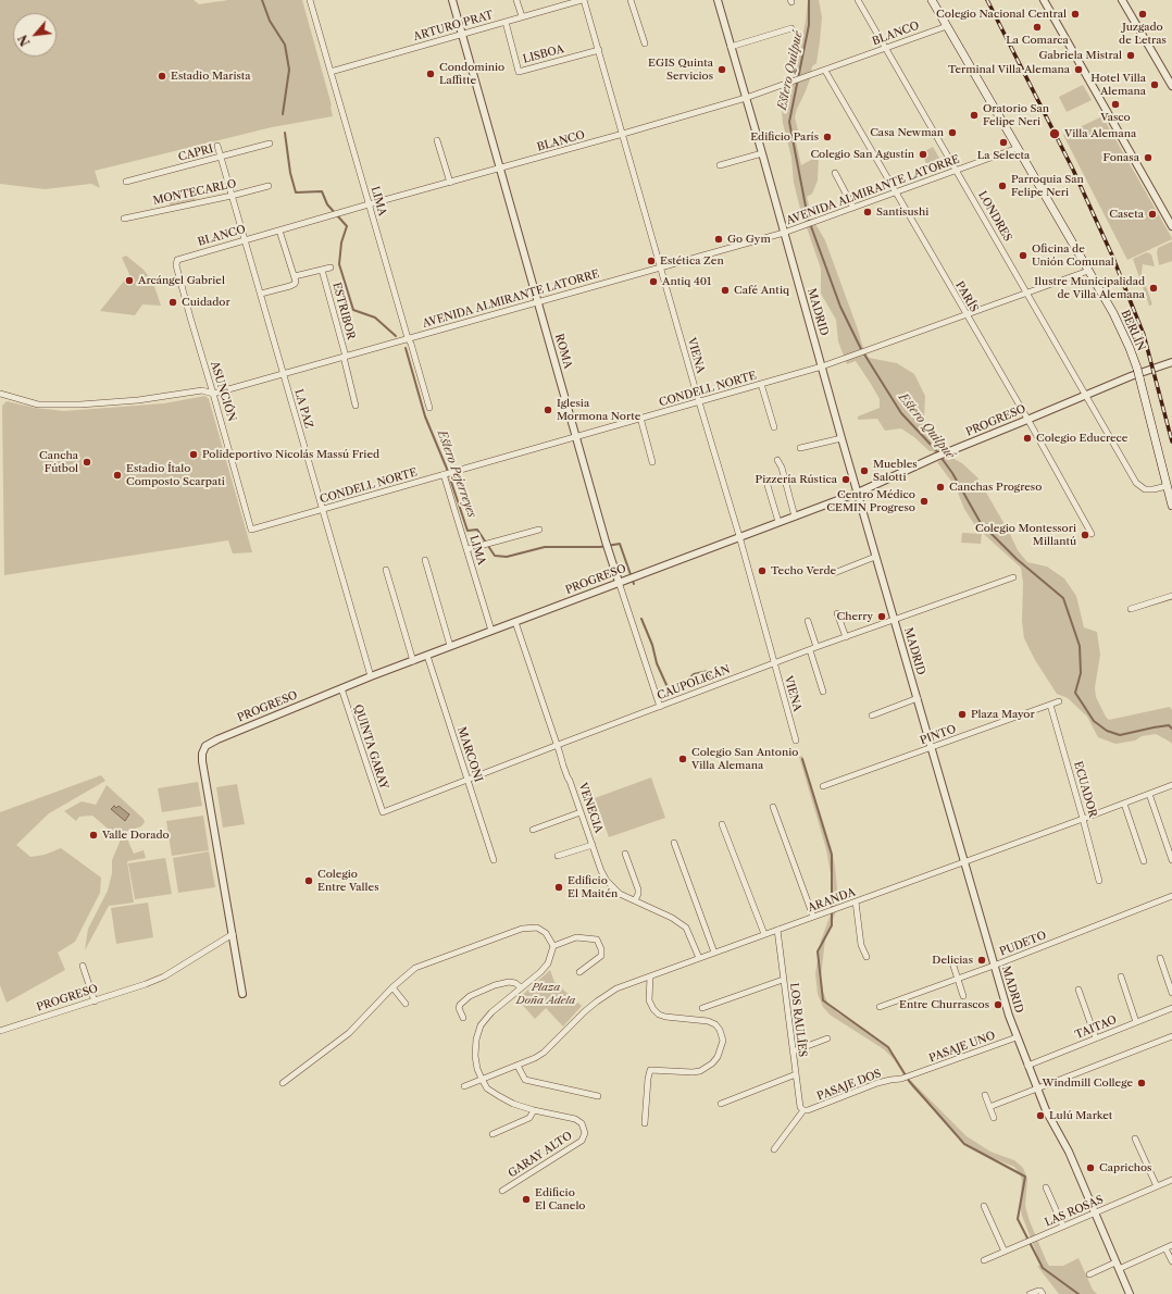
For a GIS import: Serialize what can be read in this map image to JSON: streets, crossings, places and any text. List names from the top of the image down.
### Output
{
  "streets": {
    "main road": ["BERLÍN"],
    "street": [
      "ARTURO PRAT",
      "BLANCO",
      "LISBOA",
      "CAPRI",
      "AVENIDA ALMIRANTE LATORRE",
      "MONTECARLO",
      "LIMA",
      "LONDRES",
      "PARÍS",
      "ESTRIBOR",
      "MADRID",
      "ROMA",
      "VIENA",
      "CONDELL NORTE",
      "ASUNCIÓN",
      "LA PAZ",
      "PROGRESO",
      "CAUPOLICÁN",
      "PINTO",
      "QUINTA GARAY",
      "MARCONI",
      "ECUADOR",
      "VENECIA",
      "ARANDA",
      "PUDETO",
      "LOS RAULÍES",
      "TAITAO",
      "PASAJE UNO",
      "PASAJE DOS",
      "GARAY ALTO",
      "LAS ROSAS"
    ]
  },
  "crossings": [
    ["ARTURO PRAT", "LISBOA"],
    ["ARTURO PRAT", "LIMA"],
    ["ARTURO PRAT", "ROMA"],
    ["ARTURO PRAT", "VIENA"],
    ["BLANCO", "LIMA"],
    ["BLANCO", "LONDRES"],
    ["BLANCO", "PARÍS"],
    ["BLANCO", "MADRID"],
    ["BLANCO", "BERLÍN"],
    ["BLANCO", "ROMA"],
    ["BLANCO", "VIENA"],
    ["BLANCO", "ASUNCIÓN"],
    ["BLANCO", "LA PAZ"],
    ["LISBOA", "VIENA"],
    ["CAPRI", "LA PAZ"],
    ["AVENIDA ALMIRANTE LATORRE", "LIMA"],
    ["AVENIDA ALMIRANTE LATORRE", "LONDRES"],
    ["AVENIDA ALMIRANTE LATORRE", "PARÍS"],
    ["AVENIDA ALMIRANTE LATORRE", "ESTRIBOR"],
    ["AVENIDA ALMIRANTE LATORRE", "MADRID"],
    ["AVENIDA ALMIRANTE LATORRE", "BERLÍN"],
    ["AVENIDA ALMIRANTE LATORRE", "ROMA"],
    ["AVENIDA ALMIRANTE LATORRE", "VIENA"],
    ["AVENIDA ALMIRANTE LATORRE", "ASUNCIÓN"],
    ["AVENIDA ALMIRANTE LATORRE", "LA PAZ"],
    ["MONTECARLO", "LA PAZ"],
    ["LIMA", "CONDELL NORTE"],
    ["LIMA", "PROGRESO"],
    ["LONDRES", "BERLÍN"],
    ["LONDRES", "CONDELL NORTE"],
    ["LONDRES", "PROGRESO"],
    ["PARÍS", "CONDELL NORTE"],
    ["PARÍS", "PROGRESO"],
    ["MADRID", "CONDELL NORTE"],
    ["MADRID", "PROGRESO"],
    ["MADRID", "CAUPOLICÁN"],
    ["MADRID", "PINTO"],
    ["MADRID", "ARANDA"],
    ["MADRID", "PUDETO"],
    ["MADRID", "TAITAO"],
    ["MADRID", "PASAJE UNO"],
    ["MADRID", "LAS ROSAS"],
    ["BERLÍN", "CONDELL NORTE"],
    ["ROMA", "CONDELL NORTE"],
    ["ROMA", "PROGRESO"],
    ["ROMA", "CAUPOLICÁN"],
    ["VIENA", "CONDELL NORTE"],
    ["VIENA", "PROGRESO"],
    ["VIENA", "CAUPOLICÁN"],
    ["CONDELL NORTE", "ASUNCIÓN"],
    ["CONDELL NORTE", "LA PAZ"],
    ["LA PAZ", "PROGRESO"],
    ["PROGRESO", "QUINTA GARAY"],
    ["PROGRESO", "MARCONI"],
    ["PROGRESO", "VENECIA"],
    ["CAUPOLICÁN", "QUINTA GARAY"],
    ["CAUPOLICÁN", "MARCONI"],
    ["CAUPOLICÁN", "VENECIA"],
    ["PINTO", "ECUADOR"],
    ["ECUADOR", "ARANDA"],
    ["VENECIA", "ARANDA"],
    ["ARANDA", "LOS RAULÍES"],
    ["ARANDA", "GARAY ALTO"],
    ["LOS RAULÍES", "PASAJE DOS"],
    ["PASAJE UNO", "PASAJE DOS"]
  ],
  "water": ["Estero Quilpué", "Estero Pejerreyes"],
  "parks": ["Plaza Doña Adela"],
  "places": [
    "Colegio Nacional Central",
    "Juzgado de Letras",
    "La Comarca",
    "Gabriela Mistral",
    "EGIS Quinta Servicios",
    "Terminal Villa Alemana",
    "Condominio Laffitte",
    "Estadio Marista",
    "Hotel Villa Alemana",
    "Vasco",
    "Oratorio San Felipe Neri",
    "Casa Newman",
    "Villa Alemana",
    "Edificio París",
    "La Selecta",
    "Colegio San Agustín",
    "Fonasa",
    "Parroquia San Felipe Neri",
    "Santisushi",
    "Caseta",
    "Go Gym",
    "Oficina de Unión Comunal",
    "Estética Zen",
    "Arcángel Gabriel",
    "Antiq 401",
    "Ilustre Municipalidad de Villa Alemana",
    "Café Antiq",
    "Cuidador",
    "Iglesia Mormona Norte",
    "Colegio Educrece",
    "Polideportivo Nicolás Massú Fried",
    "Cancha Fútbol",
    "Muebles Salotti",
    "Estadio Ítalo Composto Scarpati",
    "Pizzería Rústica",
    "Canchas Progreso",
    "Centro Médico CEMIN Progreso",
    "Colegio Montessori Millantú",
    "Techo Verde",
    "Cherry",
    "Plaza Mayor",
    "Colegio San Antonio Villa Alemana",
    "Valle Dorado",
    "Colegio Entre Valles",
    "Edificio El Maitén",
    "Delicias",
    "Entre Churrascos",
    "Windmill College",
    "Lulú Market",
    "Caprichos",
    "Edificio El Canelo"
  ],
  "north": "bottom left"
}
